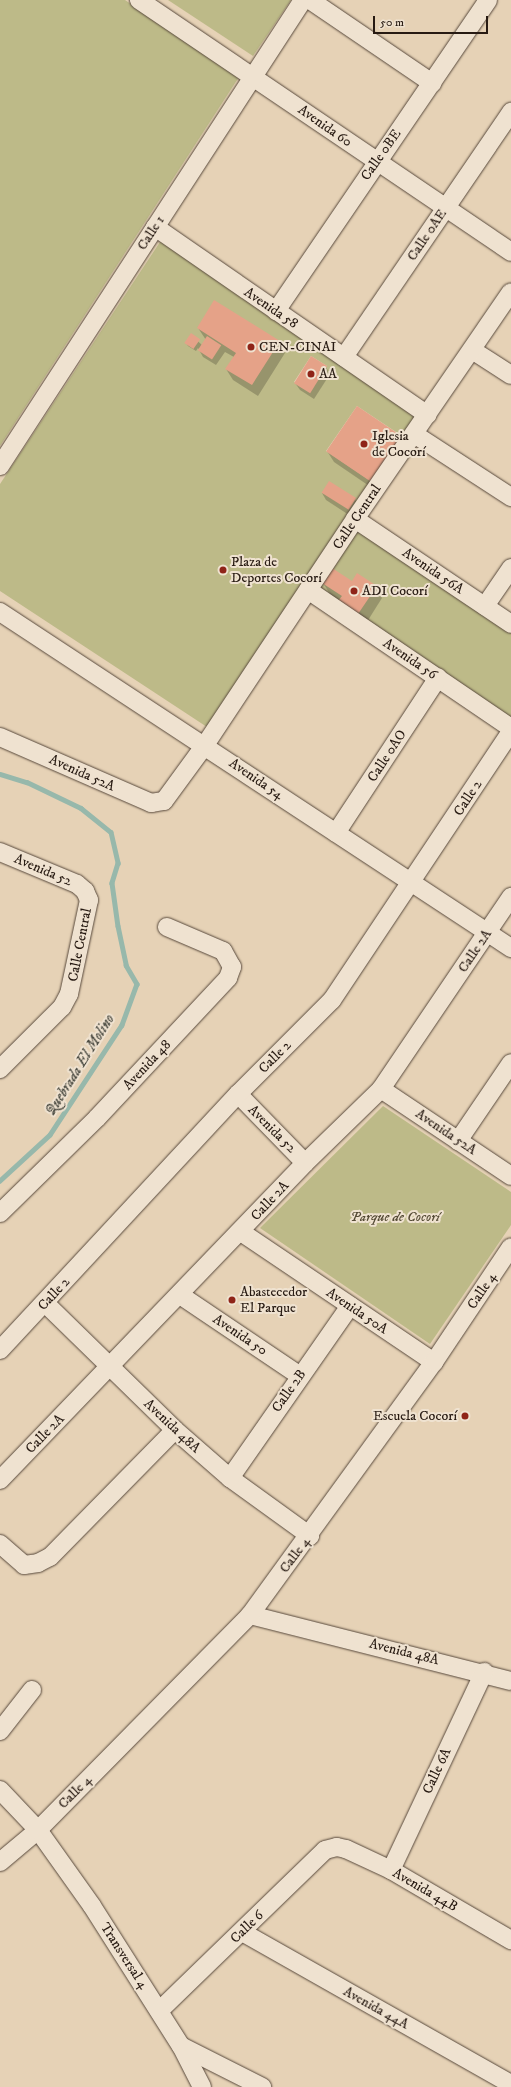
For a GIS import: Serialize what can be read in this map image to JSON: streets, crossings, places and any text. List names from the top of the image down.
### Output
{
  "streets": {
    "street": [
      "Avenida 60",
      "Calle 0BE",
      "Calle 1",
      "Calle 0AE",
      "Avenida 58",
      "Calle Central",
      "Avenida 56A",
      "Avenida 56",
      "Calle 0AO",
      "Avenida 52A",
      "Avenida 54",
      "Calle 2",
      "Avenida 52",
      "Calle 2A",
      "Avenida 48",
      "Calle 4",
      "Avenida 50A",
      "Avenida 50",
      "Calle 2B",
      "Avenida 48A",
      "Calle 6A",
      "Avenida 44B",
      "Calle 6",
      "Transversal 4",
      "Avenida 44A"
    ]
  },
  "crossings": [
    ["Avenida 60", "Calle 0BE"],
    ["Avenida 60", "Calle 1"],
    ["Avenida 60", "Calle 0AE"],
    ["Calle 0BE", "Avenida 58"],
    ["Calle 1", "Avenida 58"],
    ["Calle 0AE", "Avenida 58"],
    ["Avenida 58", "Calle Central"],
    ["Calle Central", "Avenida 56A"],
    ["Calle Central", "Avenida 56"],
    ["Calle Central", "Avenida 52A"],
    ["Calle Central", "Avenida 54"],
    ["Calle Central", "Avenida 52"],
    ["Avenida 56", "Calle 0AO"],
    ["Calle 0AO", "Avenida 54"],
    ["Avenida 52A", "Calle 2A"],
    ["Avenida 54", "Calle 2"],
    ["Avenida 54", "Calle 2A"],
    ["Calle 2", "Avenida 52"],
    ["Calle 2", "Avenida 48A"],
    ["Avenida 52", "Calle 2A"],
    ["Calle 2A", "Avenida 50A"],
    ["Calle 2A", "Avenida 50"],
    ["Calle 2A", "Avenida 48A"],
    ["Calle 4", "Avenida 50A"],
    ["Calle 4", "Avenida 48A"],
    ["Calle 4", "Transversal 4"],
    ["Avenida 50A", "Calle 2B"],
    ["Avenida 50", "Calle 2B"],
    ["Calle 2B", "Avenida 48A"],
    ["Avenida 48A", "Calle 6A"],
    ["Calle 6A", "Avenida 44B"],
    ["Avenida 44B", "Calle 6"],
    ["Calle 6", "Transversal 4"],
    ["Calle 6", "Avenida 44A"]
  ],
  "water": ["Quebrada El Molino"],
  "parks": ["Parque de Cocorí"],
  "places": [
    "CEN-CINAI",
    "AA",
    "Iglesia de Cocorí",
    "Plaza de Deportes Cocorí",
    "ADI Cocorí",
    "Abastecedor El Parque",
    "Escuela Cocorí"
  ],
  "scale_bar": "50 m"
}
